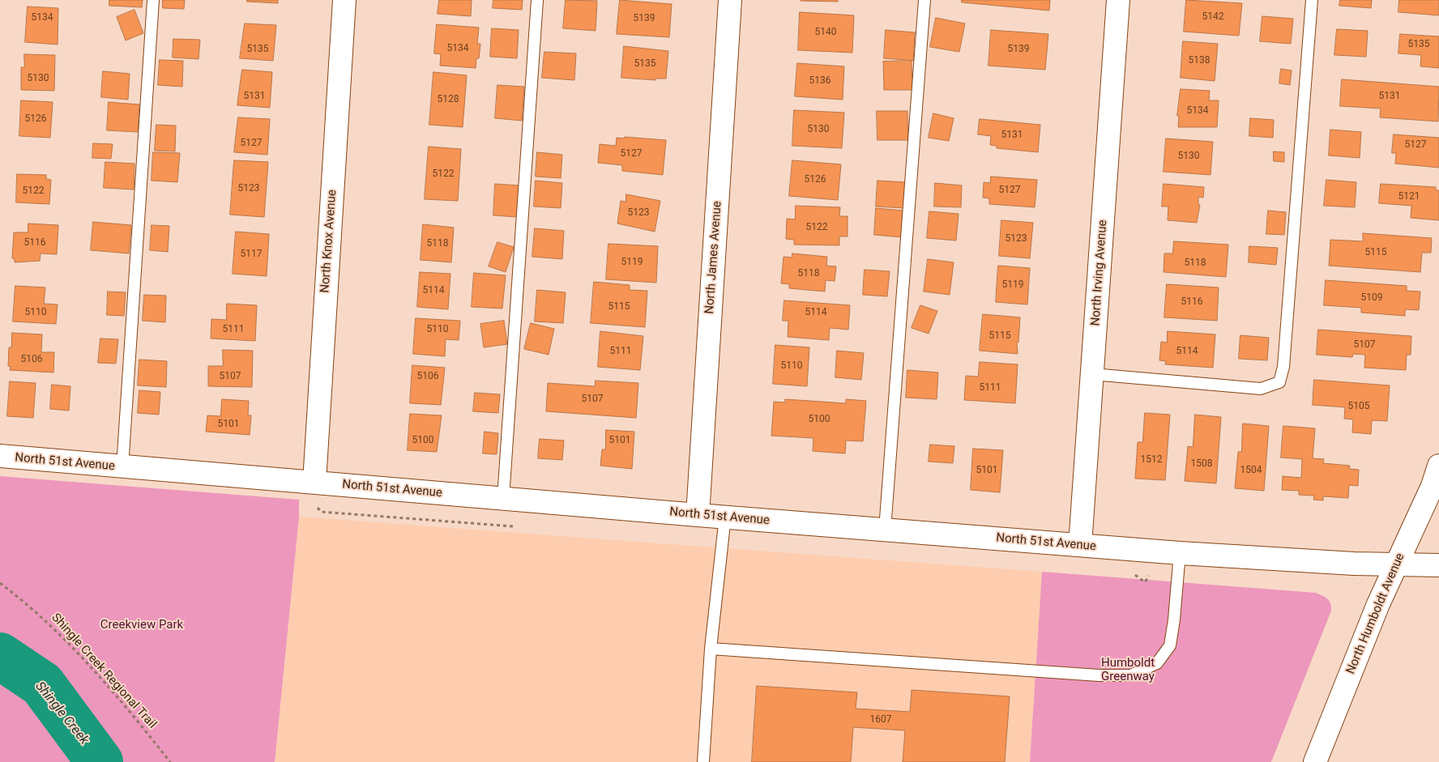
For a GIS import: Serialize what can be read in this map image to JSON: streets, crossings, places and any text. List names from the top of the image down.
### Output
{
  "streets": {
    "street": [
      "North Knox Avenue",
      "North James Avenue",
      "North Irving Avenue",
      "North 51st Avenue",
      "North Humboldt Avenue"
    ],
    "path": ["Shingle Creek Regional Trail"]
  },
  "crossings": [
    ["North Knox Avenue", "North 51st Avenue"],
    ["North James Avenue", "North 51st Avenue"],
    ["North Irving Avenue", "North 51st Avenue"],
    ["North 51st Avenue", "North Humboldt Avenue"]
  ],
  "water": ["Shingle Creek"],
  "parks": ["Creekview Park", "Humboldt Greenway"],
  "house_numbers": [
    "5142",
    "5134",
    "5139",
    "5140",
    "5135",
    "5134",
    "5135",
    "5139",
    "5138",
    "5135",
    "5130",
    "5136",
    "5131",
    "5131",
    "5128",
    "5134",
    "5126",
    "5130",
    "5131",
    "5127",
    "5127",
    "5127",
    "5130",
    "5122",
    "5126",
    "5123",
    "5127",
    "5122",
    "5121",
    "5123",
    "5122",
    "5123",
    "5116",
    "5118",
    "5115",
    "5117",
    "5119",
    "5118",
    "5118",
    "5119",
    "5114",
    "5109",
    "5116",
    "5115",
    "5110",
    "5114",
    "5111",
    "5110",
    "5115",
    "5107",
    "5111",
    "5114",
    "5106",
    "5110",
    "5107",
    "5106",
    "5111",
    "5107",
    "5105",
    "5100",
    "5101",
    "5100",
    "5101",
    "1512",
    "1508",
    "5101",
    "1504",
    "1607"
  ]
}
